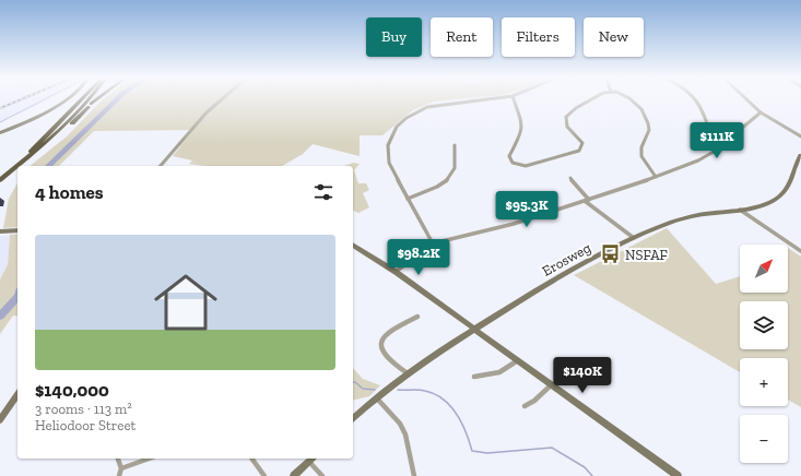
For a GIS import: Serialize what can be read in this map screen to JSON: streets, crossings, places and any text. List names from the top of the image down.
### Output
{
  "streets": {
    "street": ["Erosweg"]
  },
  "places": {
    "bus stop": ["NSFAF"]
  },
  "north": "top right",
  "page": {
    "chip": [
      "Buy",
      "Rent",
      "Filters",
      "New"
    ],
    "price": [
      "$111K",
      "$95.3K",
      "$98.2K",
      "$140K"
    ],
    "heading": "4 homes",
    "list": [
      {
        "name": "$140,000",
        "note": "3 rooms · 113 m² · Heliodoor Street"
      }
    ],
    "map_buttons": ["+", "−"]
  }
}
